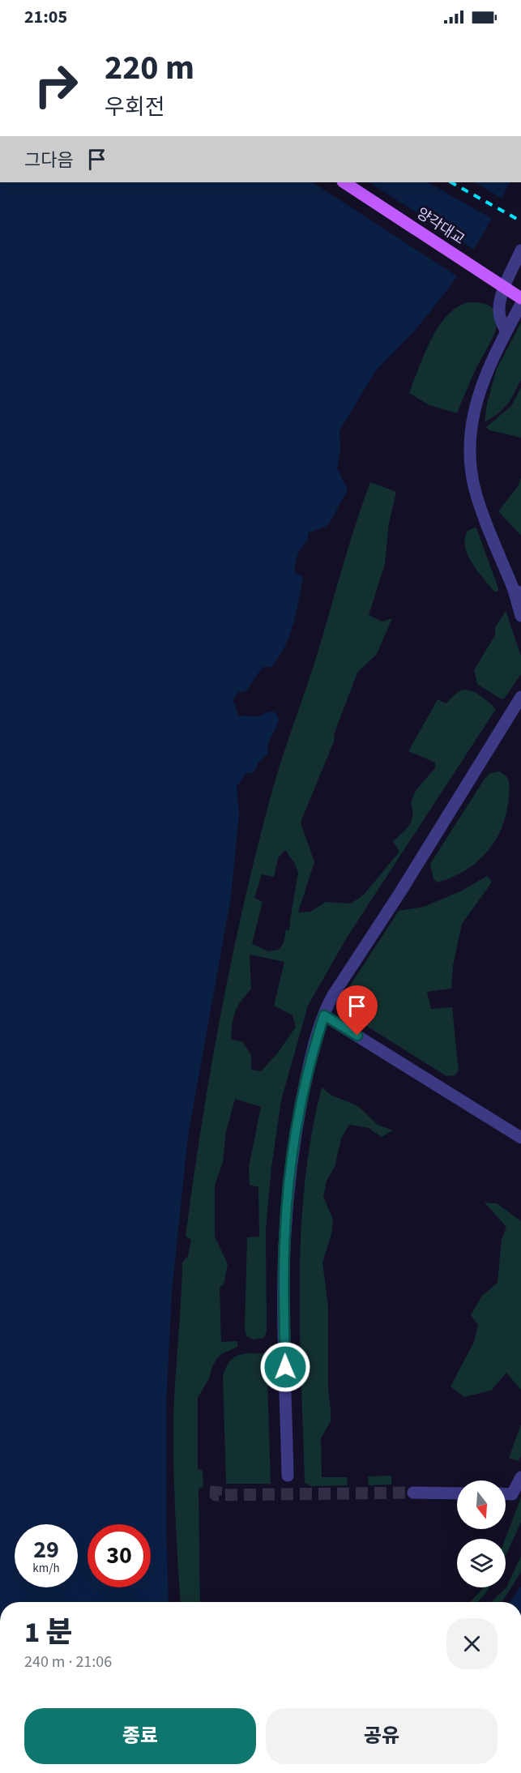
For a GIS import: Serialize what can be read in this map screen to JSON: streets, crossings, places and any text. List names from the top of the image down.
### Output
{
  "streets": {
    "main road": ["양각대교"]
  },
  "north": "bottom",
  "page": {
    "status": "21:05",
    "turn": ["220 m", "우회전"],
    "then": "그다음",
    "speed": "29 km/h",
    "limit": "30",
    "heading": ["1 분", "240 m · 21:06"],
    "buttons": ["종료", "공유"]
  }
}
